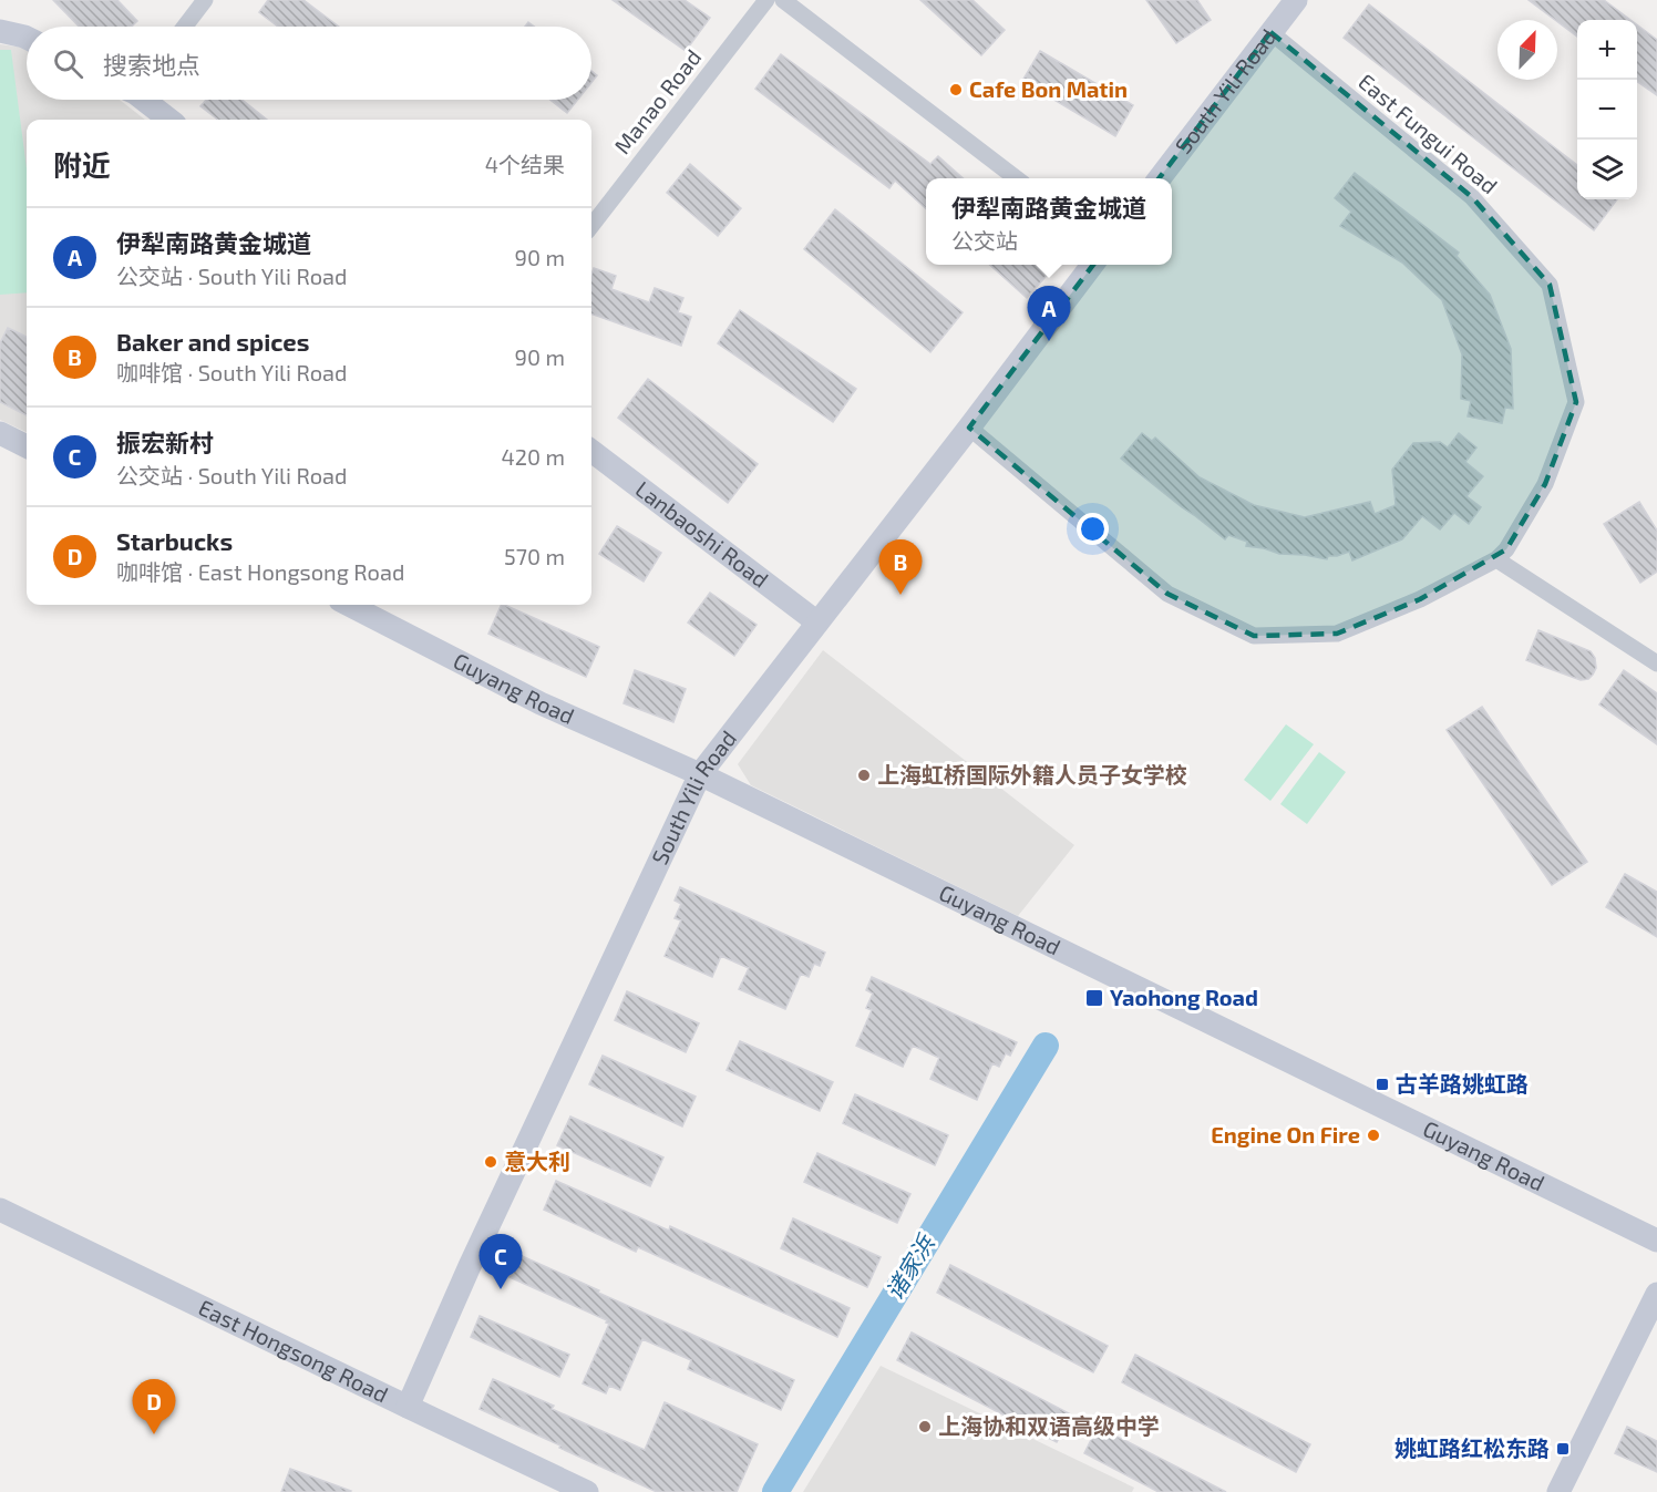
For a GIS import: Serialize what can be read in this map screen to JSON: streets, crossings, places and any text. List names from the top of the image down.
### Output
{
  "streets": {
    "street": [
      "South Yili Road",
      "Manao Road",
      "East Fungui Road",
      "Lanbaoshi Road",
      "Guyang Road",
      "East Hongsong Road"
    ]
  },
  "crossings": [
    ["South Yili Road", "East Fungui Road"],
    ["South Yili Road", "Lanbaoshi Road"],
    ["South Yili Road", "Guyang Road"],
    ["South Yili Road", "East Hongsong Road"]
  ],
  "water": ["诸家浜"],
  "places": {
    "other": [
      "Cafe Bon Matin",
      "上海虹桥国际外籍人员子女学校",
      "Engine On Fire",
      "意大利",
      "上海协和双语高级中学"
    ],
    "transit": ["Yaohong Road", "古羊路姚虹路", "姚虹路红松东路"]
  },
  "north": "top right",
  "page": {
    "map_buttons": ["+", "−"],
    "search": "搜索地点",
    "heading": ["附近", "4个结果"],
    "popup": ["伊犁南路黄金城道", "公交站"],
    "list": [
      {
        "mark": "A",
        "name": "伊犁南路黄金城道",
        "note": "公交站 · South Yili Road",
        "value": "90 m"
      },
      {
        "mark": "B",
        "name": "Baker and spices",
        "note": "咖啡馆 · South Yili Road",
        "value": "90 m"
      },
      {
        "mark": "C",
        "name": "振宏新村",
        "note": "公交站 · South Yili Road",
        "value": "420 m"
      },
      {
        "mark": "D",
        "name": "Starbucks",
        "note": "咖啡馆 · East Hongsong Road",
        "value": "570 m"
      }
    ],
    "pins": [
      "A",
      "B",
      "C",
      "D"
    ]
  }
}
